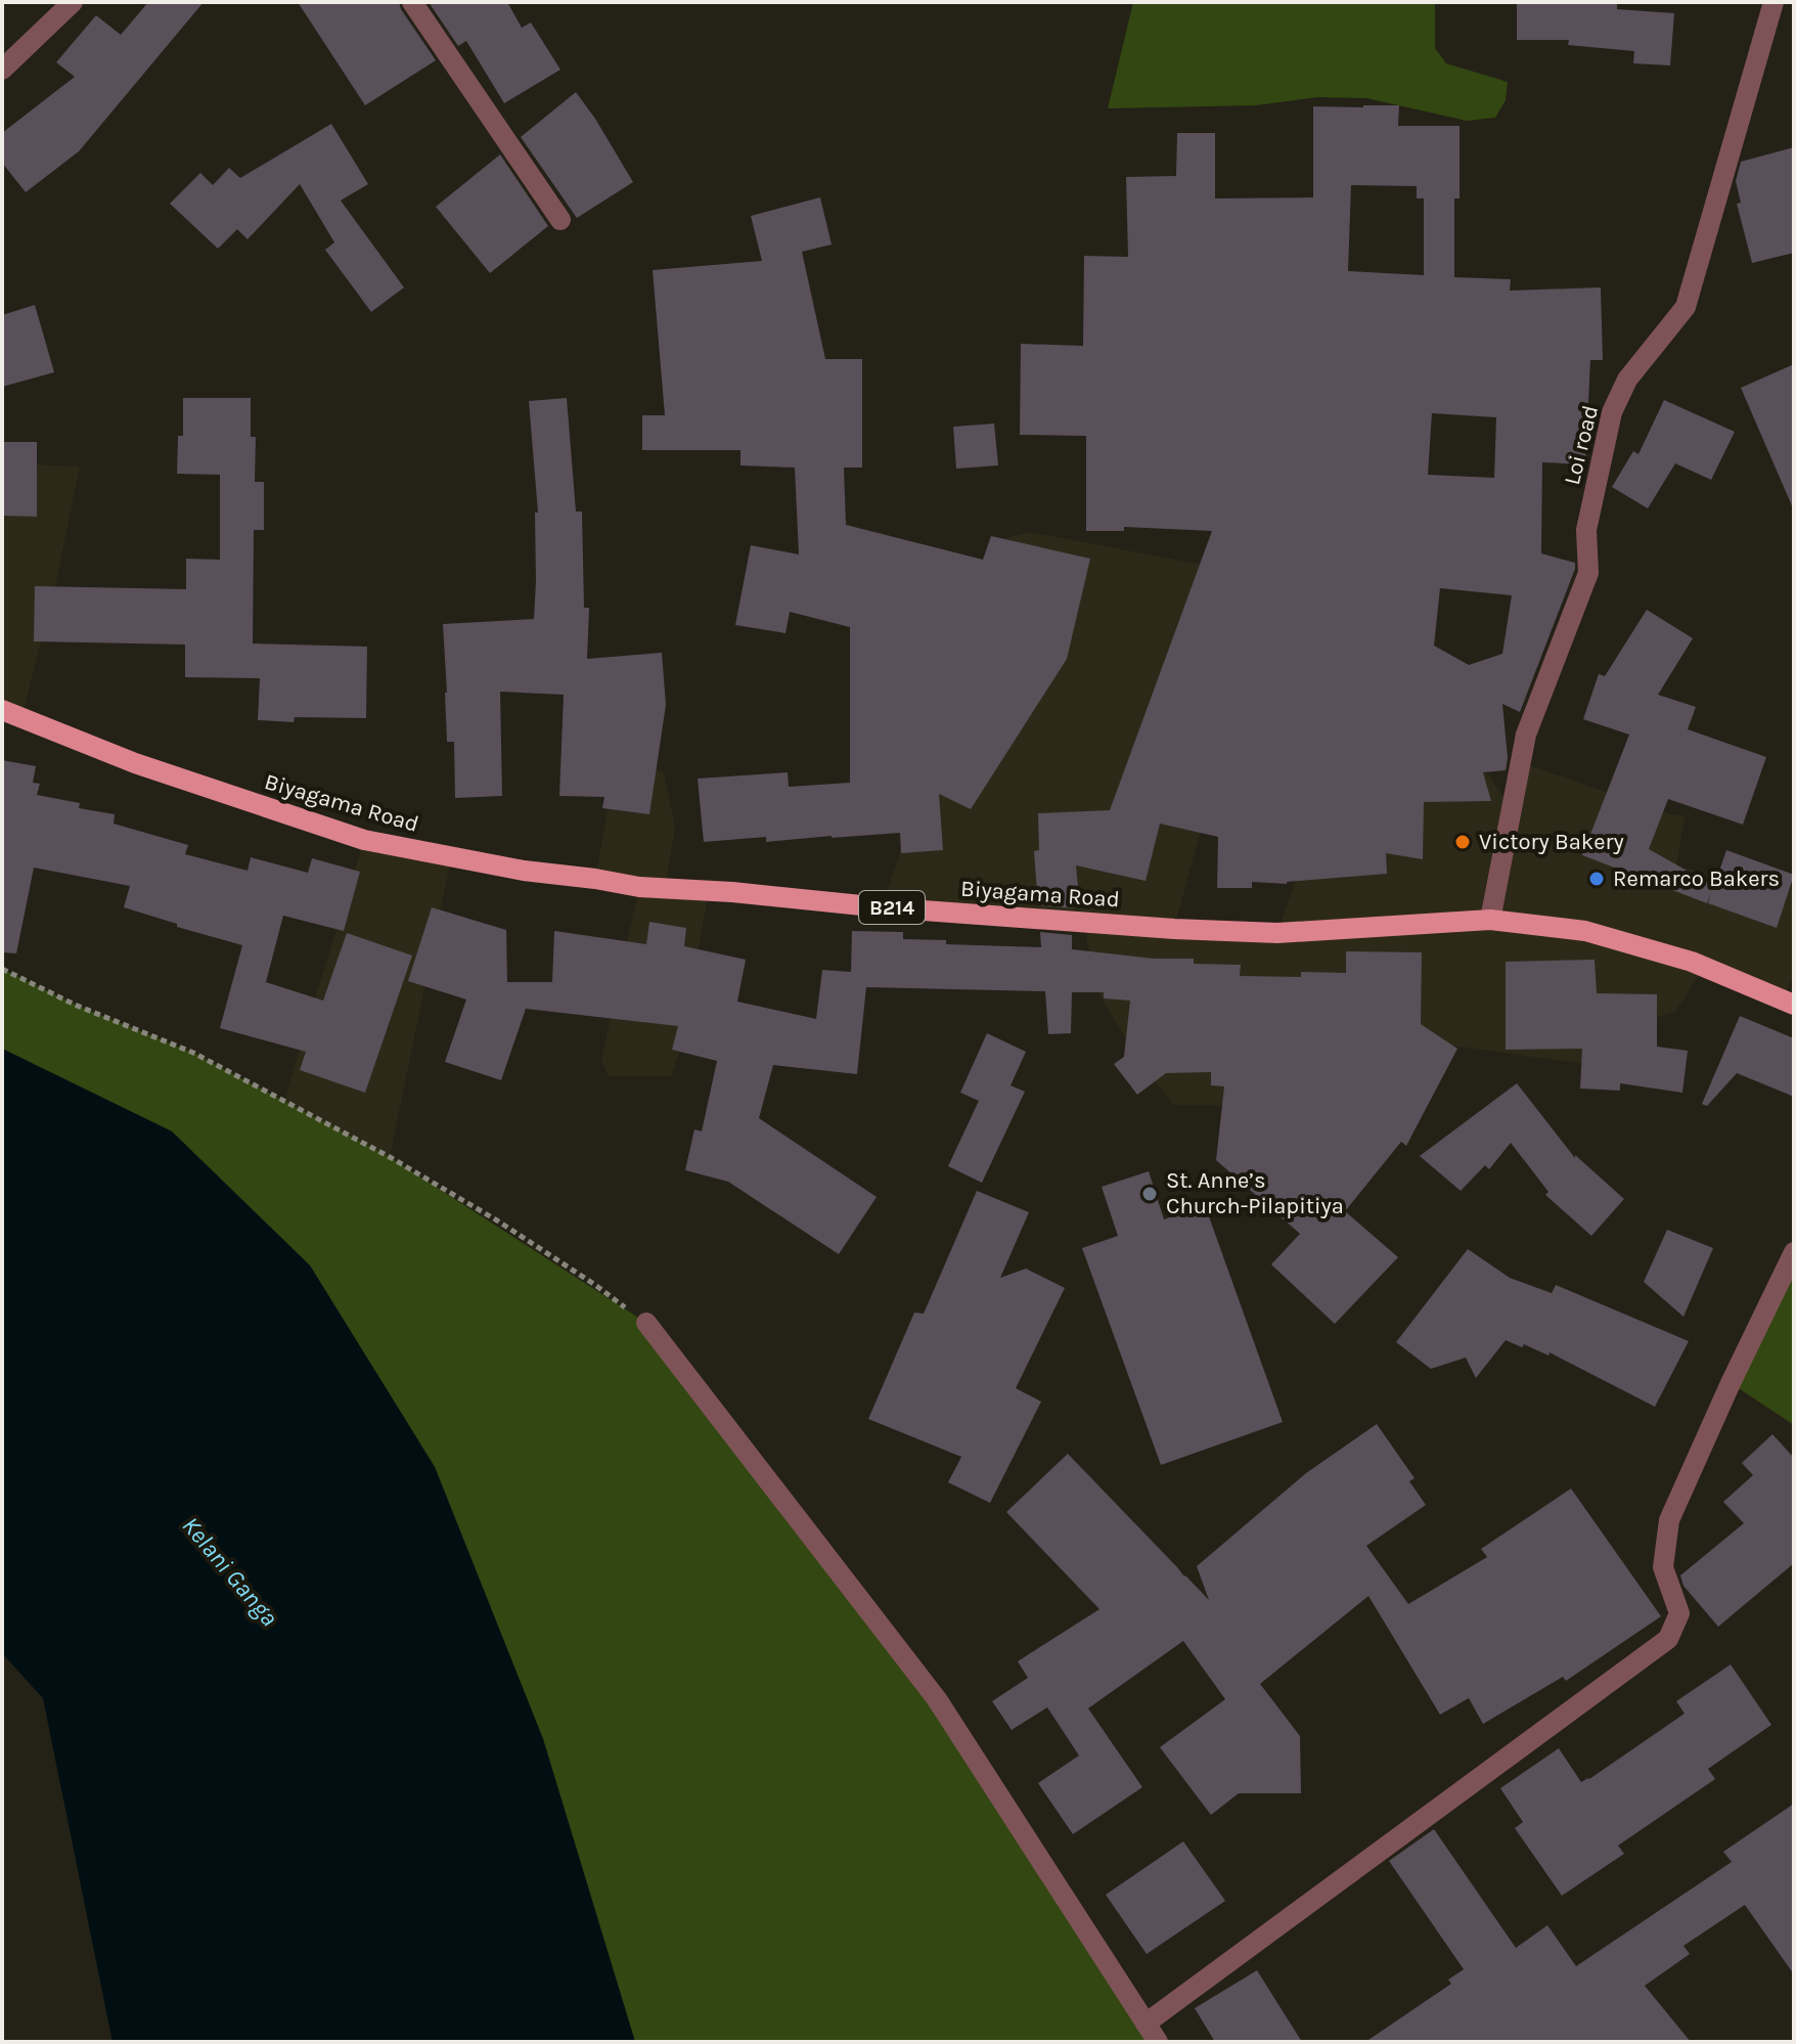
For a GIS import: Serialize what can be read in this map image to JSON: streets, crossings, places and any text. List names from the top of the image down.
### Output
{
  "streets": {
    "main road": ["Biyagama Road", "B214"],
    "street": ["Loi road"]
  },
  "crossings": [
    ["Loi road", "Biyagama Road"]
  ],
  "water": ["Kelani Ganga"],
  "places": ["Victory Bakery", "Remarco Bakers", "St. Anne’s Church-Pilapitiya"]
}
